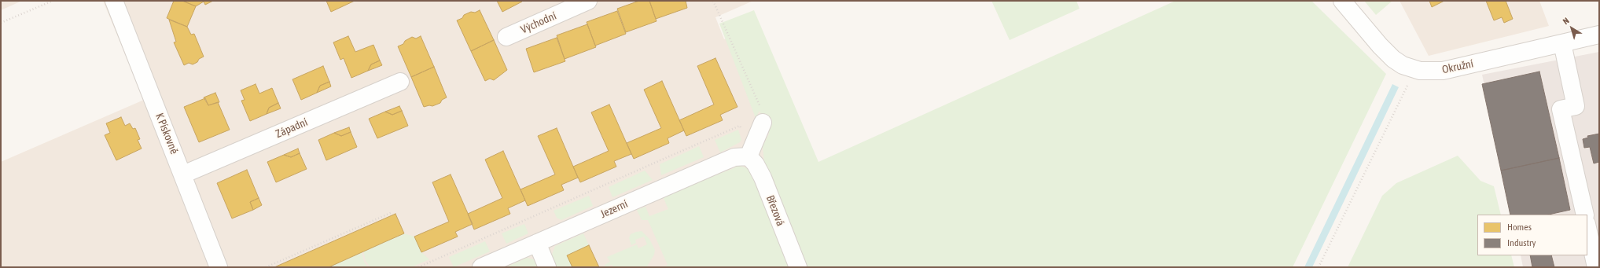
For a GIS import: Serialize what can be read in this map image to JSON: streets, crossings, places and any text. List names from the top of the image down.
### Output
{
  "streets": {
    "street": [
      "Východní",
      "Okružní",
      "Západní",
      "K Pískovně",
      "Jezerní",
      "Březová"
    ]
  },
  "crossings": [
    ["Západní", "K Pískovně"],
    ["Jezerní", "Březová"]
  ],
  "legend": ["Homes", "Industry"],
  "north": "top left"
}
